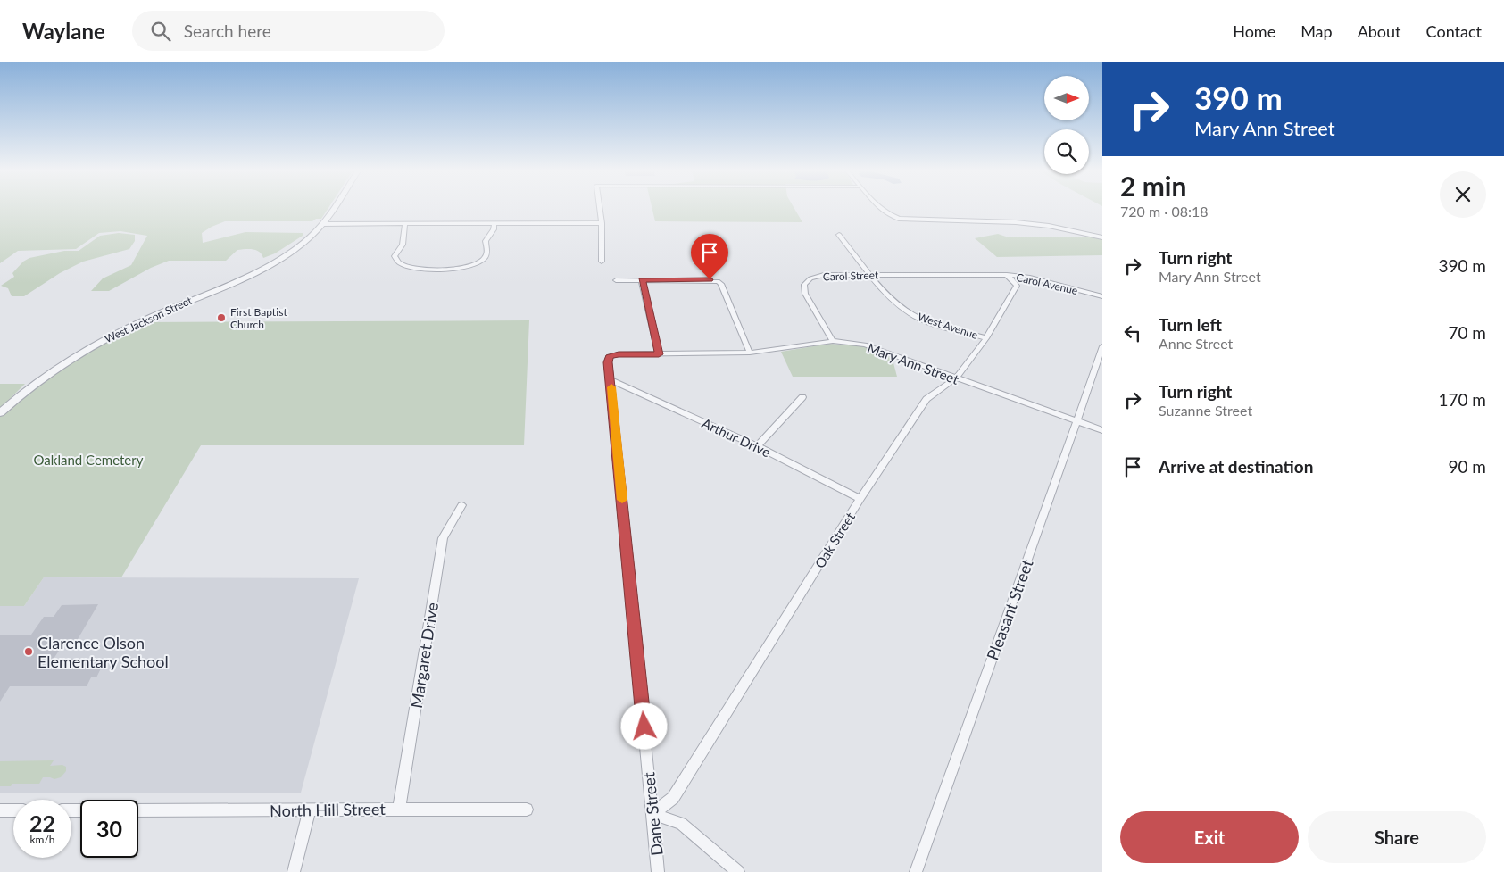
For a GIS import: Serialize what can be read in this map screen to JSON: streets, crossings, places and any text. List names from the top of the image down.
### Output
{
  "streets": {
    "street": [
      "Carol Street",
      "Carol Avenue",
      "West Jackson Street",
      "West Avenue",
      "Mary Ann Street",
      "Arthur Drive",
      "Oak Street",
      "Pleasant Street",
      "Margaret Drive",
      "North Hill Street",
      "Dane Street"
    ]
  },
  "crossings": [
    ["Carol Street", "Carol Avenue"],
    ["Carol Street", "West Avenue"],
    ["Carol Street", "Mary Ann Street"],
    ["Carol Avenue", "Oak Street"],
    ["West Avenue", "Oak Street"],
    ["Mary Ann Street", "Oak Street"],
    ["Mary Ann Street", "Pleasant Street"],
    ["Mary Ann Street", "Dane Street"],
    ["Arthur Drive", "Oak Street"],
    ["Arthur Drive", "Dane Street"],
    ["Oak Street", "Dane Street"],
    ["Margaret Drive", "North Hill Street"]
  ],
  "parks": ["Oakland Cemetery"],
  "places": ["First Baptist Church", "Clarence Olson Elementary School"],
  "north": "right",
  "page": {
    "header": "Waylane",
    "search": "Search here",
    "nav": [
      "Home",
      "Map",
      "About",
      "Contact"
    ],
    "turn": ["390 m", "Mary Ann Street"],
    "heading": ["2 min", "720 m · 08:18"],
    "list": [
      {
        "name": "Turn right",
        "note": "Mary Ann Street",
        "value": "390 m"
      },
      {
        "name": "Turn left",
        "note": "Anne Street",
        "value": "70 m"
      },
      {
        "name": "Turn right",
        "note": "Suzanne Street",
        "value": "170 m"
      },
      {
        "name": "Arrive at destination",
        "value": "90 m"
      }
    ],
    "speed": "22 km/h",
    "limit": "30",
    "buttons": ["Exit", "Share"]
  }
}
